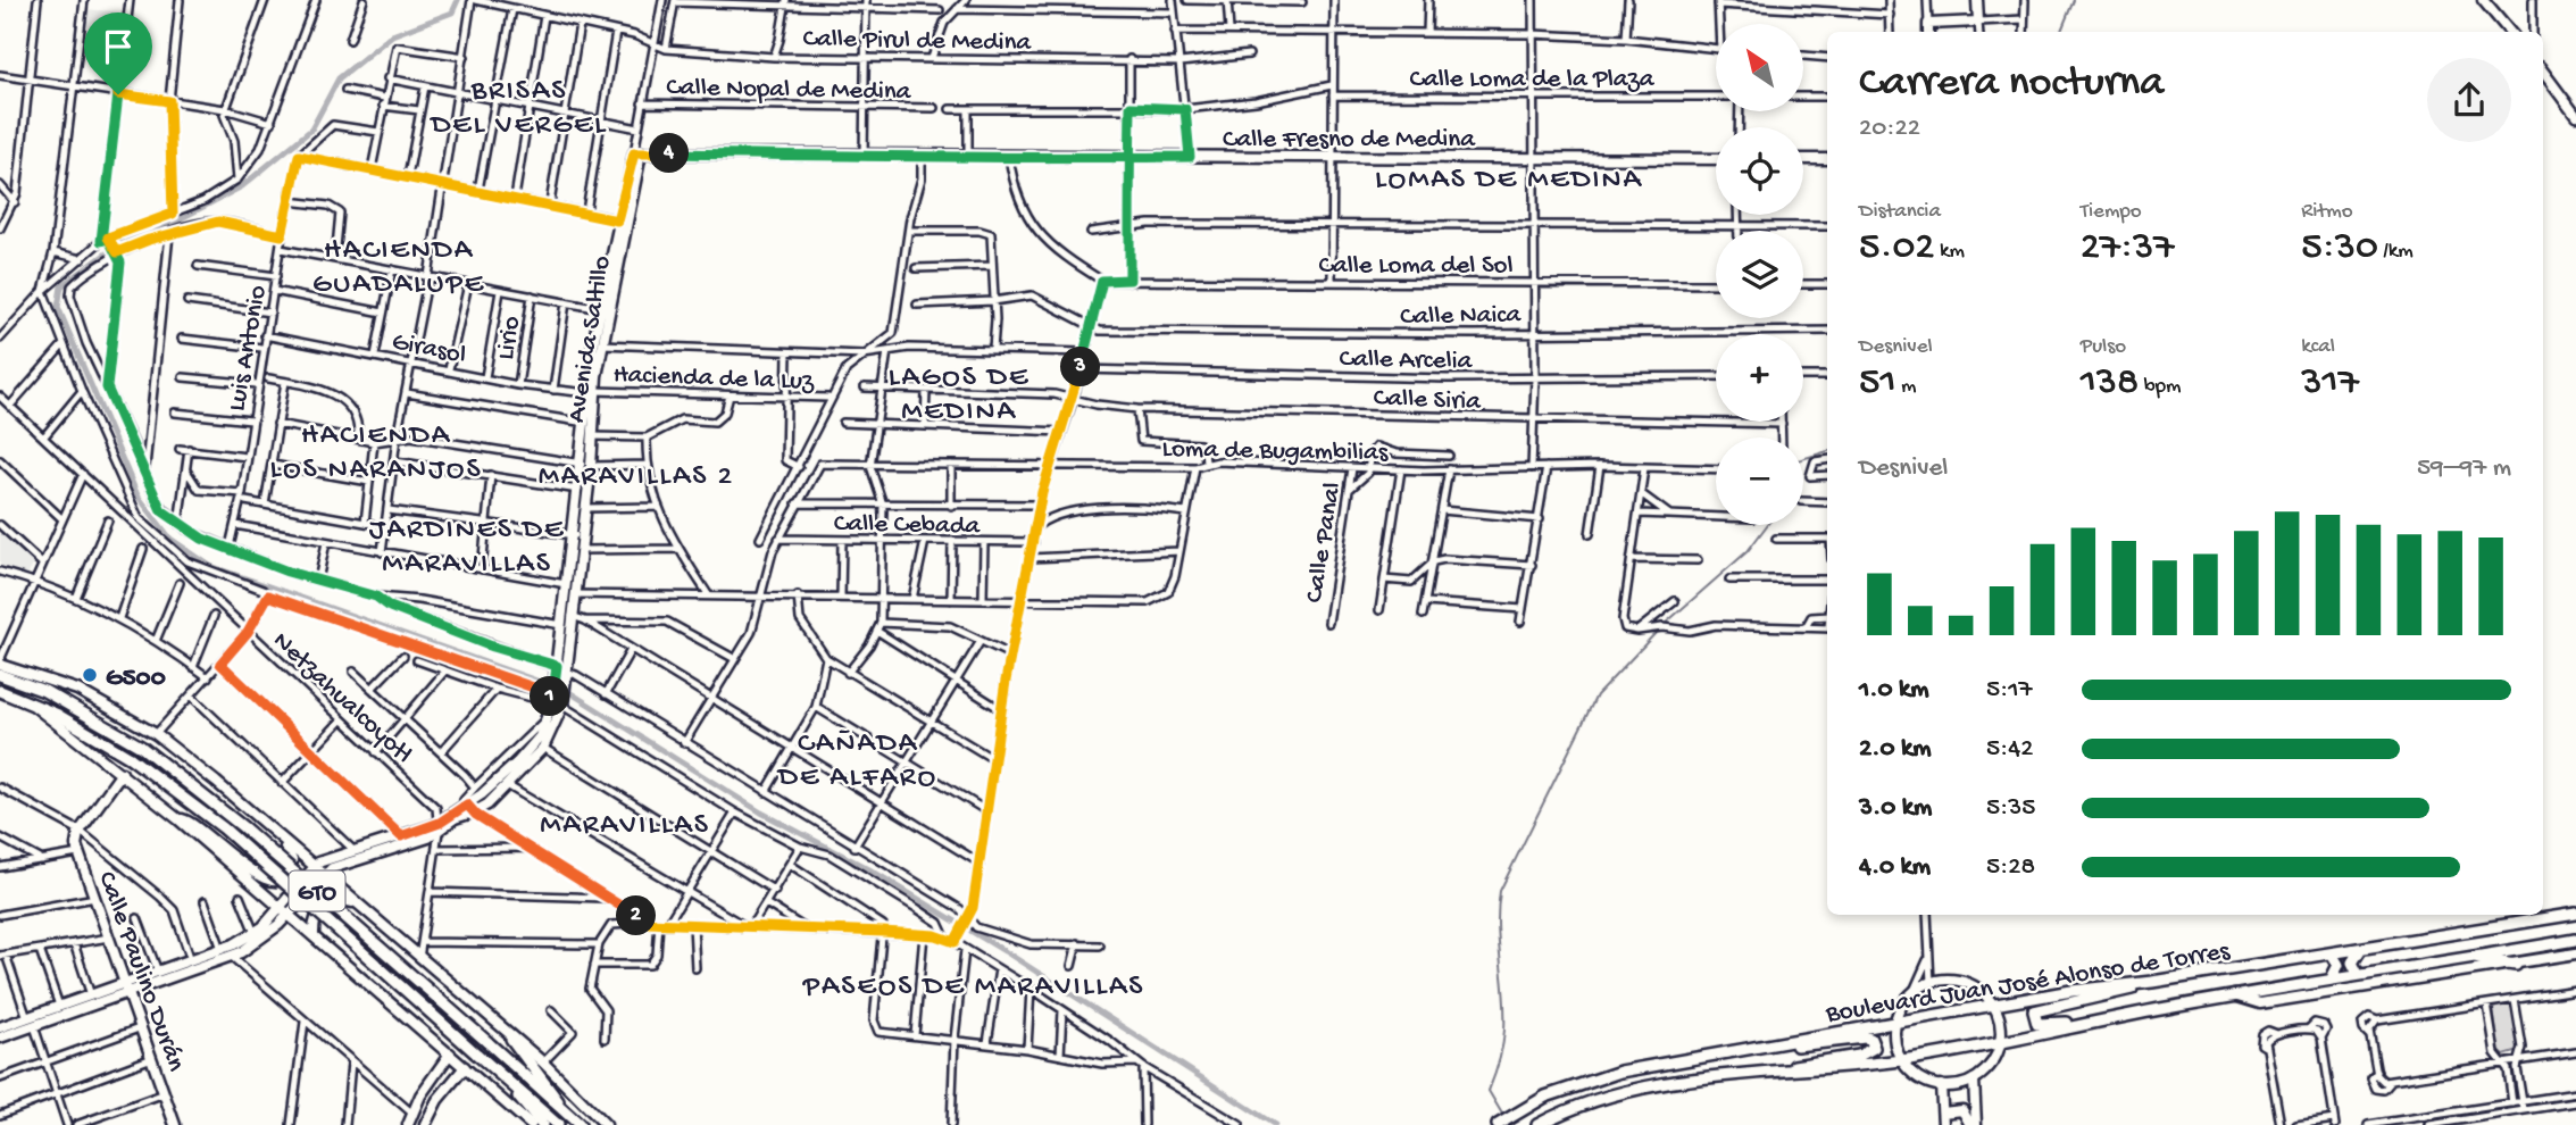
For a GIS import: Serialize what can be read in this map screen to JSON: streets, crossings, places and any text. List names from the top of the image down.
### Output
{
  "streets": {
    "main road": ["GTO", "Boulevard Juan José Alonso de Torres"],
    "street": [
      "Calle Pirul de Medina",
      "Calle Loma de la Plaza",
      "Calle Nopal de Medina",
      "Calle Fresno de Medina",
      "Calle Loma del Sol",
      "Calle Naica",
      "Lirio",
      "Avenida Saltillo",
      "Girasol",
      "Luis Antonio",
      "Calle Arcelia",
      "Hacienda de la Luz",
      "Calle Siria",
      "Loma de Bugambilias",
      "Calle Cebada",
      "Calle Panal",
      "Netzahualcoyotl",
      "Calle Paulino Durán"
    ]
  },
  "crossings": [
    ["Calle Pirul de Medina", "Avenida Saltillo"],
    ["Calle Nopal de Medina", "Avenida Saltillo"],
    ["Calle Fresno de Medina", "Avenida Saltillo"],
    ["Lirio", "Girasol"],
    ["Avenida Saltillo", "Girasol"],
    ["Avenida Saltillo", "Hacienda de la Luz"],
    ["Avenida Saltillo", "Netzahualcoyotl"],
    ["Girasol", "Luis Antonio"],
    ["Girasol", "Hacienda de la Luz"],
    ["Loma de Bugambilias", "Calle Panal"]
  ],
  "districts": [
    "BRISAS DEL VERGEL",
    "LOMAS DE MEDINA",
    "HACIENDA GUADALUPE",
    "LAGOS DE MEDINA",
    "HACIENDA LOS NARANJOS",
    "MARAVILLAS 2",
    "JARDINES DE MARAVILLAS",
    "CAÑADA DE ALFARO",
    "MARAVILLAS",
    "PASEOS DE MARAVILLAS"
  ],
  "places": ["G500"],
  "north": "top left",
  "page": {
    "map_buttons": ["+", "−"],
    "heading": ["Carrera nocturna", "20:22"],
    "pins": [
      "4",
      "3",
      "1",
      "2"
    ],
    "stats": [
      ["Distancia", "5.02 km"],
      ["Tiempo", "27:37"],
      ["Ritmo", "5:30 /km"],
      ["Desnivel", "51 m"],
      ["Pulso", "138 bpm"],
      ["kcal", "317"]
    ],
    "chart": ["Desnivel", "59–97 m"],
    "list": [
      {
        "name": "1.0 km",
        "note": "5:17"
      },
      {
        "name": "2.0 km",
        "note": "5:42"
      },
      {
        "name": "3.0 km",
        "note": "5:35"
      },
      {
        "name": "4.0 km",
        "note": "5:28"
      }
    ]
  }
}
